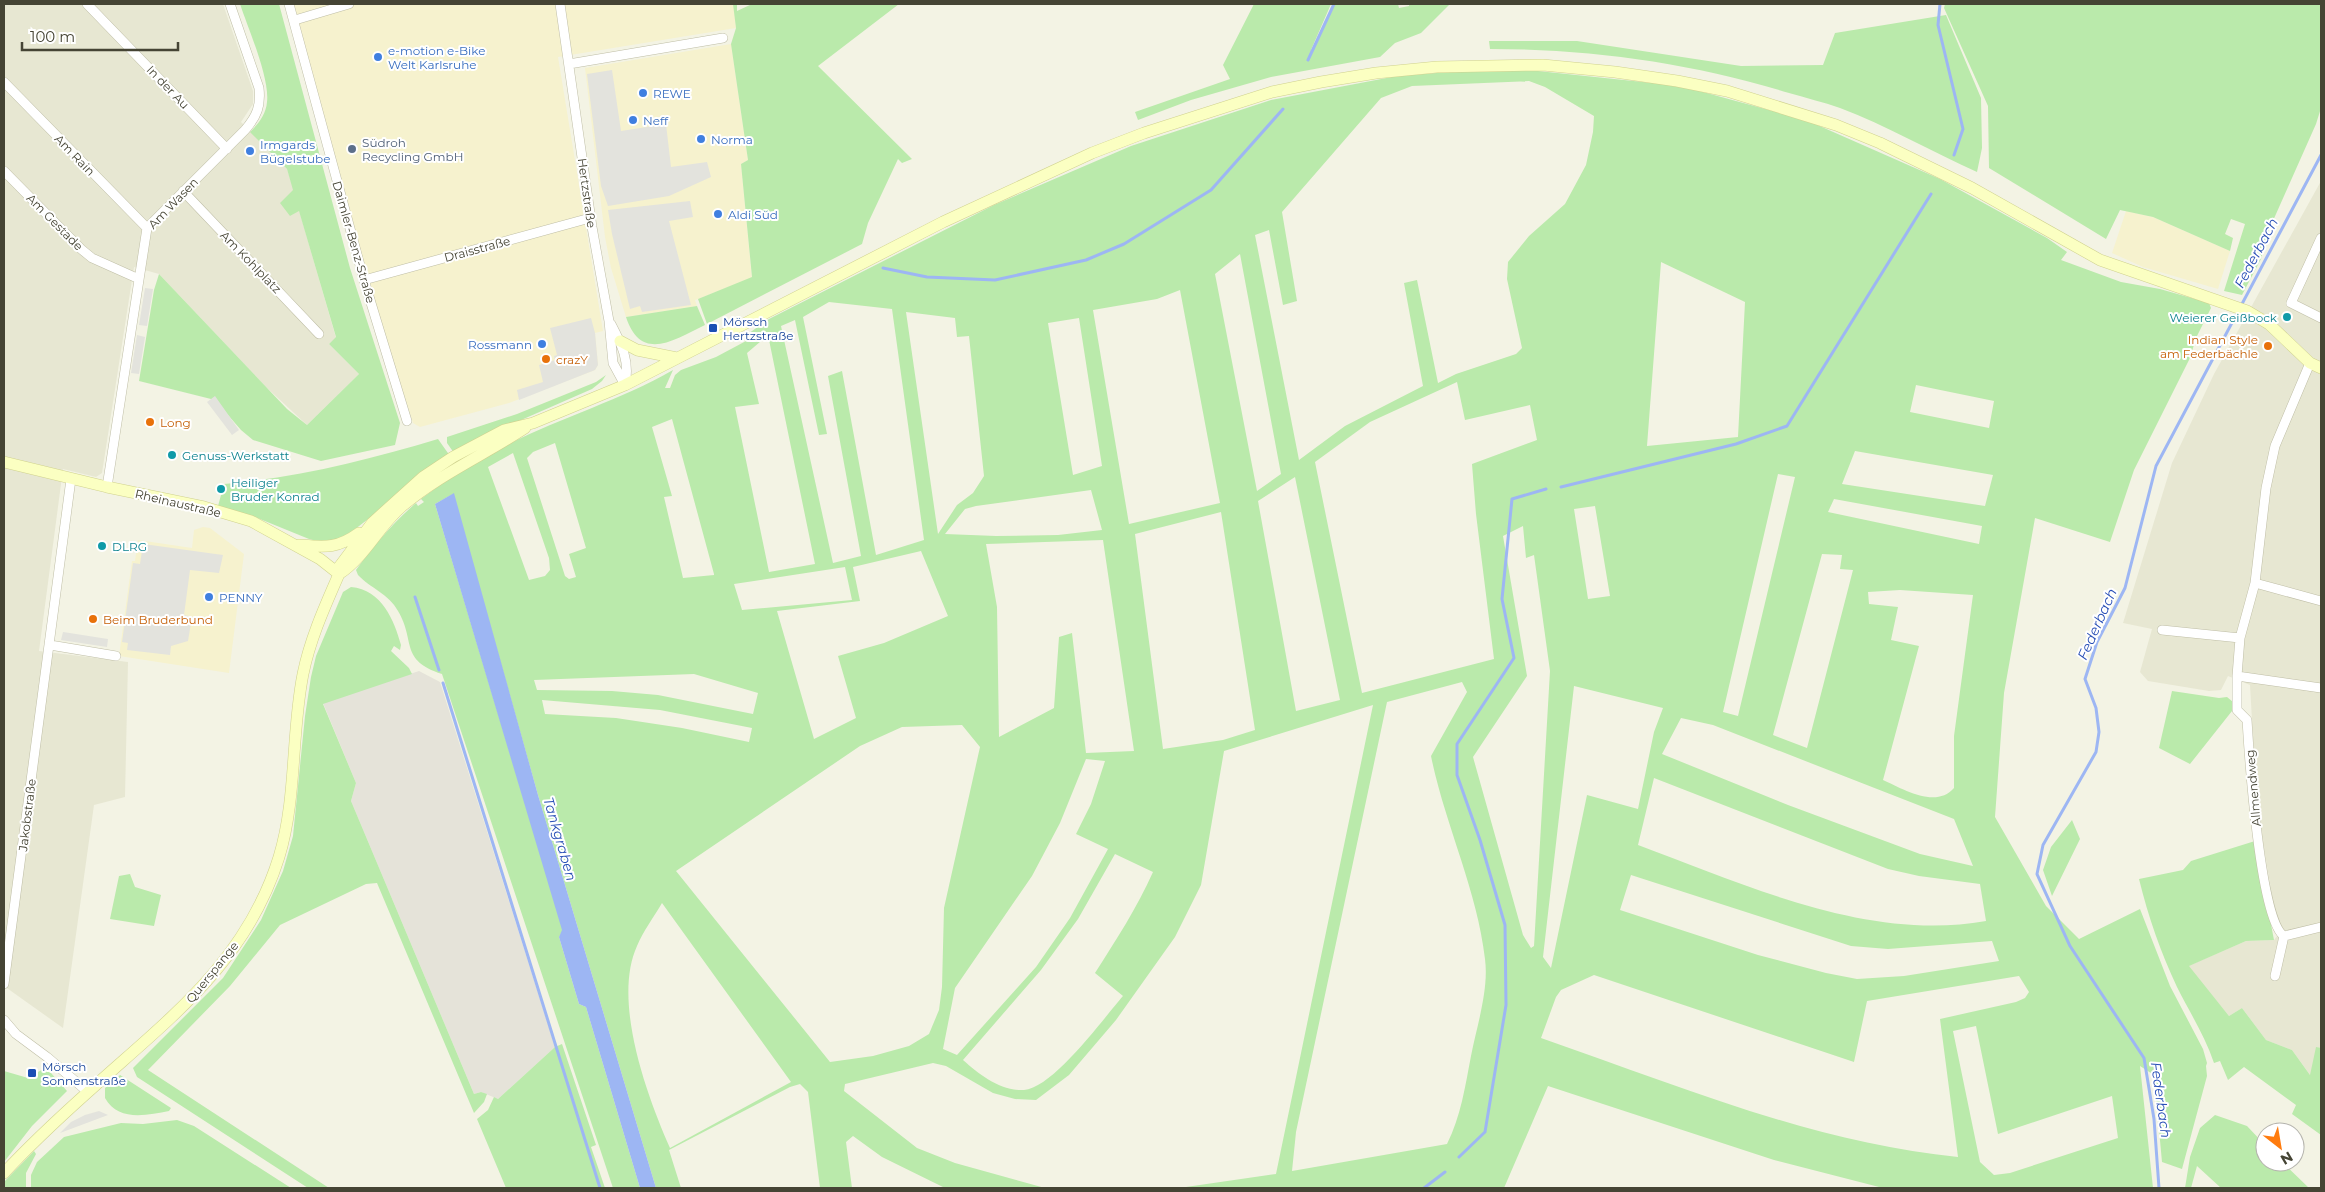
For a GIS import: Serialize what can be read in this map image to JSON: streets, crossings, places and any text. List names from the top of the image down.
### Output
{
  "streets": {
    "main road": ["Rheinaustraße", "Querspange"],
    "street": [
      "In der Au",
      "Am Rain",
      "Hertzstraße",
      "Am Wasen",
      "Am Gestade",
      "Daimler-Benz-Straße",
      "Draisstraße",
      "Am Kohlplatz",
      "Allmendweg",
      "Jakobstraße"
    ]
  },
  "crossings": [
    ["In der Au", "Am Wasen"],
    ["Am Rain", "Am Wasen"],
    ["Hertzstraße", "Draisstraße"],
    ["Am Wasen", "Am Gestade"],
    ["Am Wasen", "Am Kohlplatz"],
    ["Am Wasen", "Rheinaustraße"],
    ["Daimler-Benz-Straße", "Draisstraße"],
    ["Rheinaustraße", "Jakobstraße"],
    ["Rheinaustraße", "Querspange"]
  ],
  "water": ["Federbach", "Tankgraben"],
  "places": {
    "other": [
      "e-motion e-Bike Welt Karlsruhe",
      "REWE",
      "Neff",
      "Norma",
      "Südroh Recycling GmbH",
      "Irmgards BügeIstube",
      "Aldi Süd",
      "Weierer Geißbock",
      "Rossmann",
      "Indian Style am Federbächle",
      "crazY",
      "Long",
      "Genuss-Werkstatt",
      "Heiliger Bruder Konrad",
      "DLRG",
      "PENNY",
      "Beim Bruderbund"
    ],
    "transit": ["Mörsch Hertzstraße", "Mörsch Sonnenstraße"]
  },
  "scale_bar": "100 m",
  "north": "bottom right"
}
